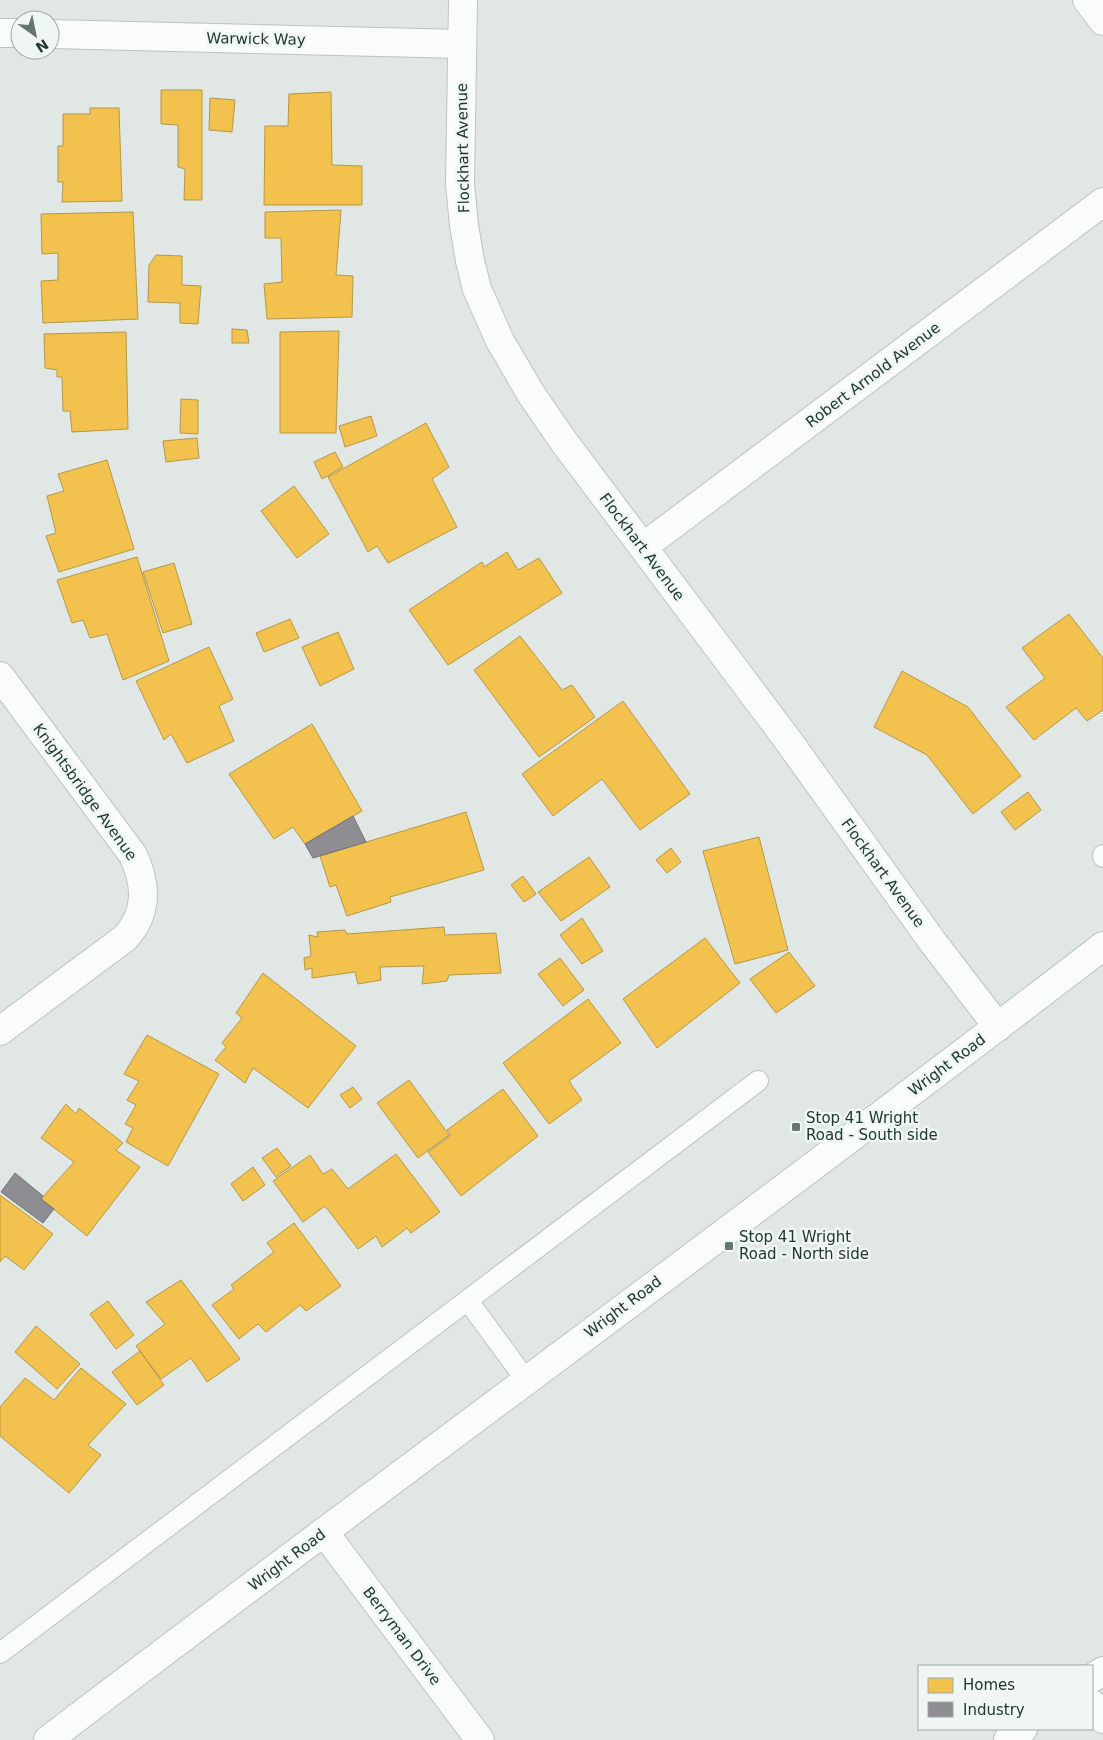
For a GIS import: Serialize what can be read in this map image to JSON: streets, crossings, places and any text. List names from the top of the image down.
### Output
{
  "streets": {
    "street": [
      "Warwick Way",
      "Flockhart Avenue",
      "Robert Arnold Avenue",
      "Knightsbridge Avenue",
      "Wright Road",
      "Berryman Drive"
    ]
  },
  "crossings": [
    ["Warwick Way", "Flockhart Avenue"],
    ["Flockhart Avenue", "Robert Arnold Avenue"],
    ["Flockhart Avenue", "Wright Road"],
    ["Wright Road", "Berryman Drive"]
  ],
  "places": {
    "transit": ["Stop 41 Wright Road - South side", "Stop 41 Wright Road - North side"]
  },
  "legend": ["Homes", "Industry"],
  "north": "bottom right"
}
